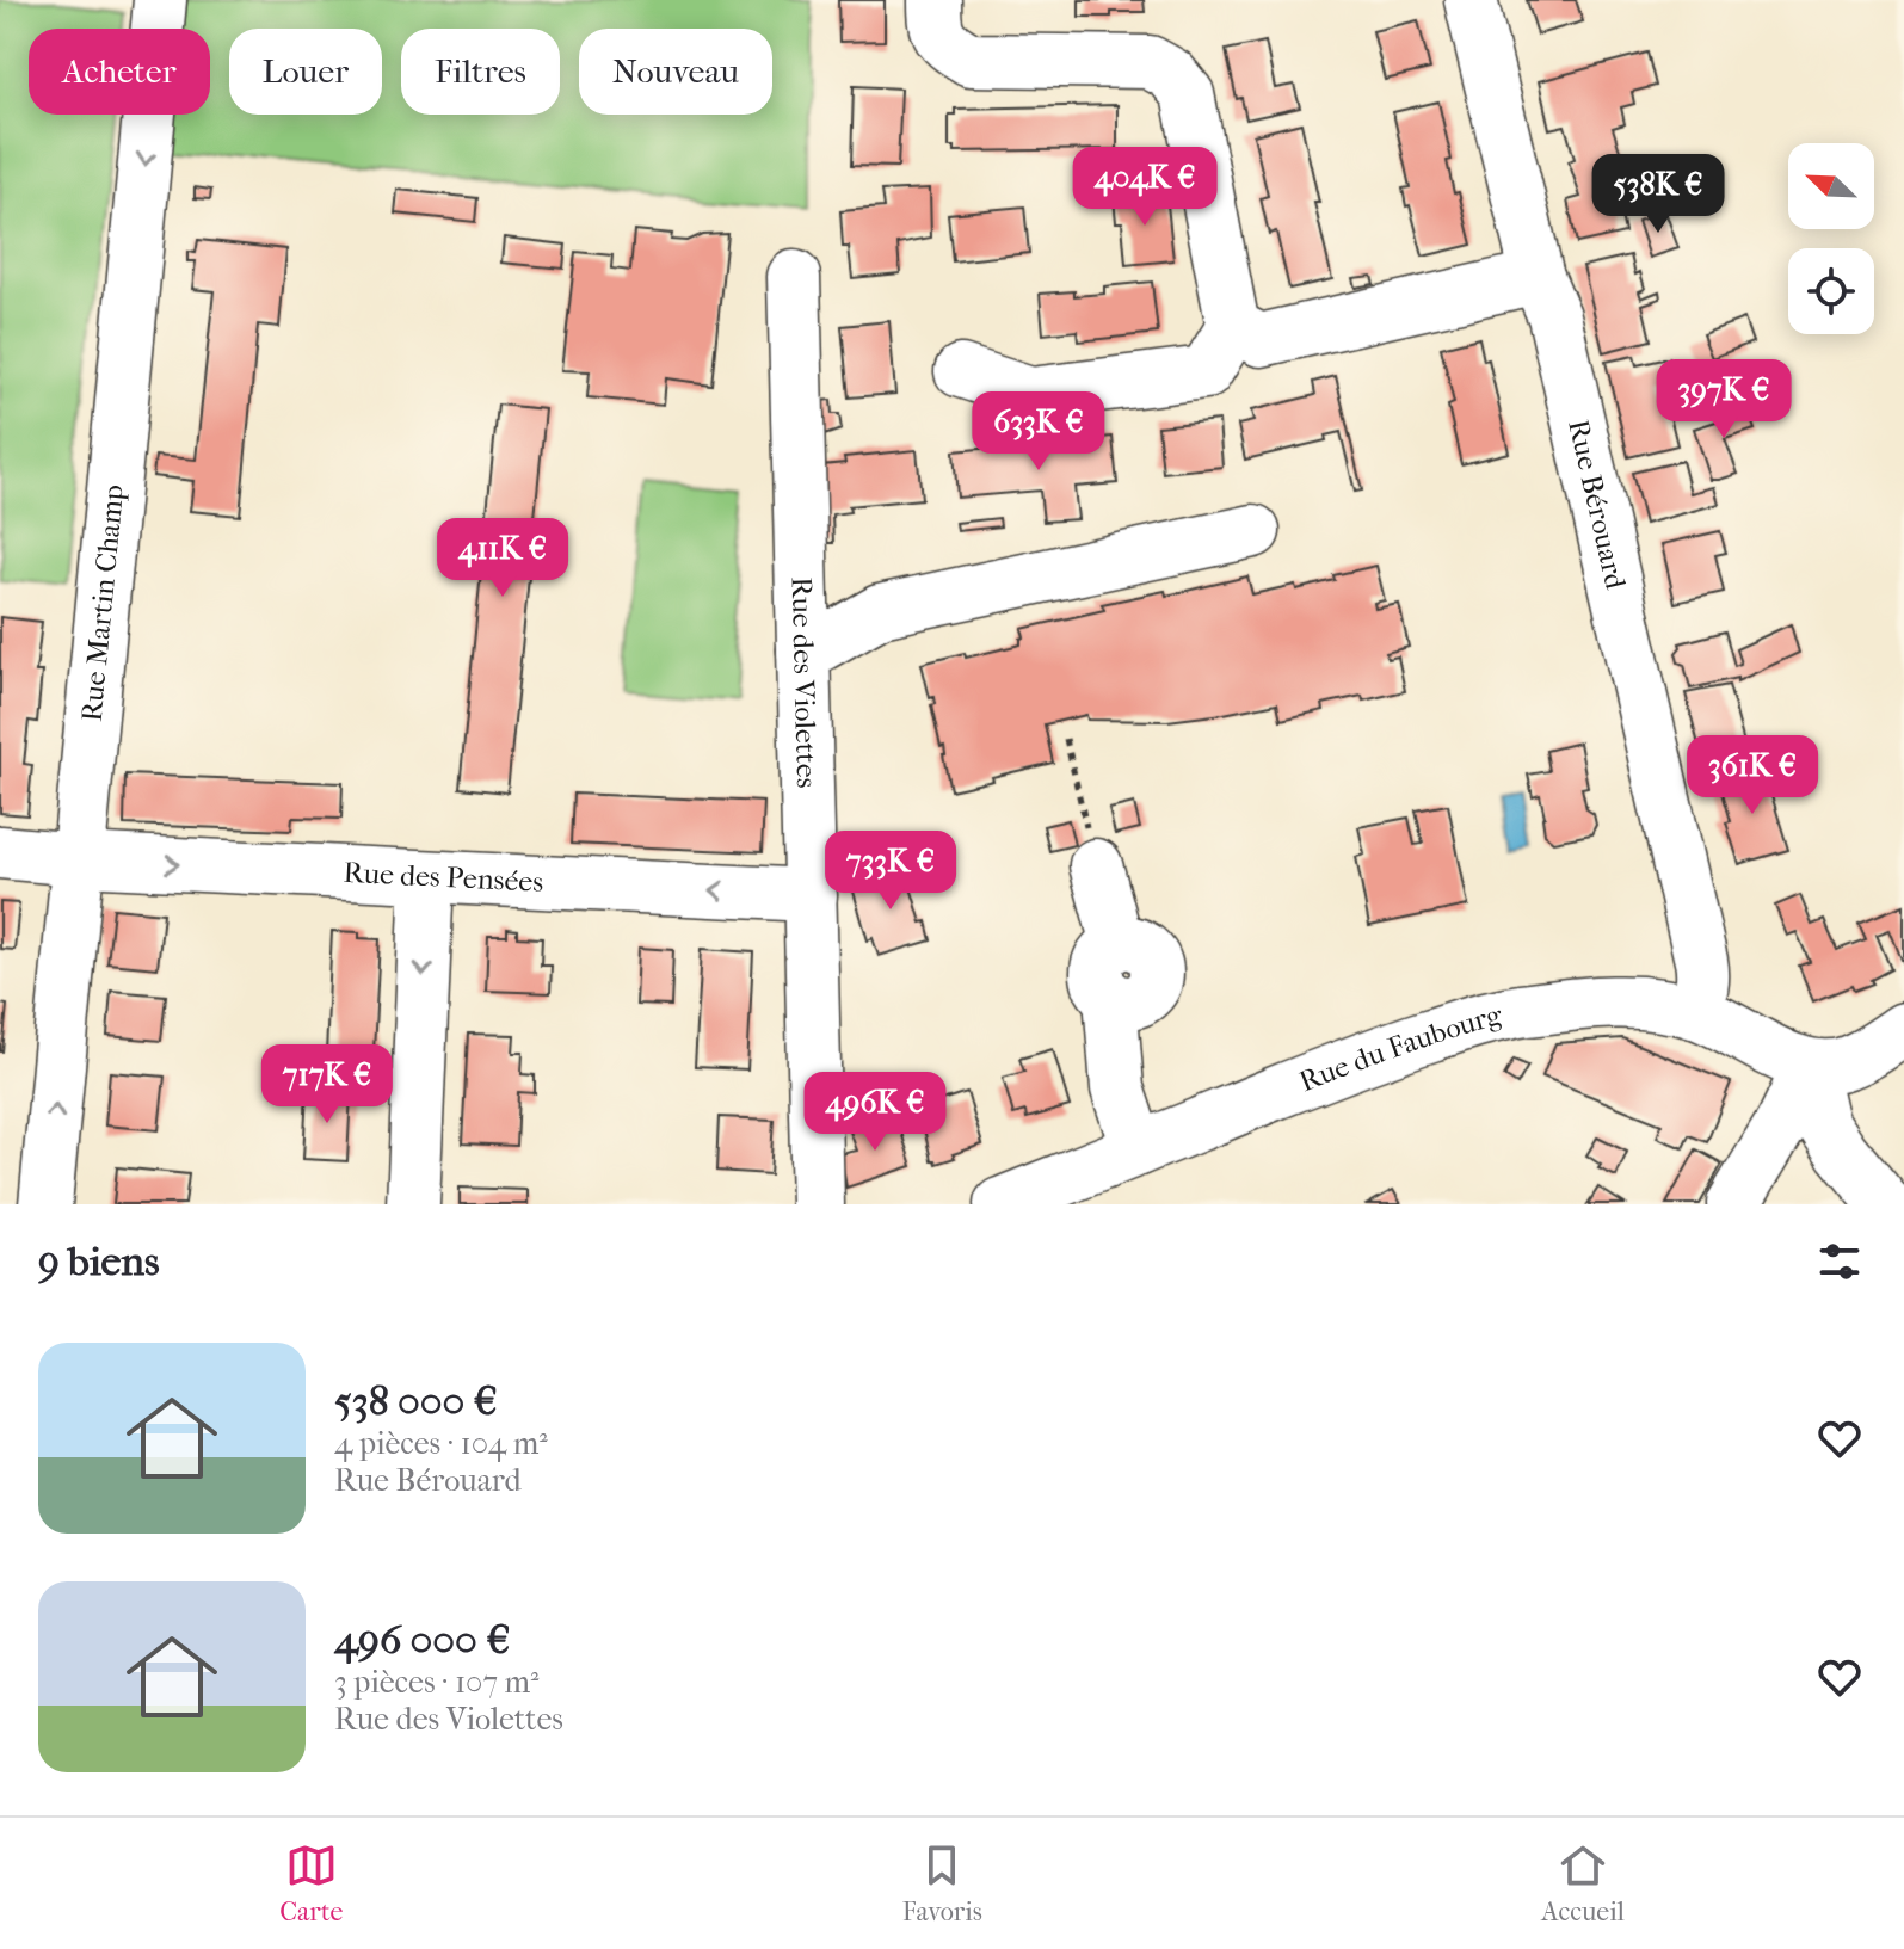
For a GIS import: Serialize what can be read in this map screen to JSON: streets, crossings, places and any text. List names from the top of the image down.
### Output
{
  "streets": {
    "street": [
      "Rue Bérouard",
      "Rue Martin Champ",
      "Rue des Violettes",
      "Rue des Pensées",
      "Rue du Faubourg"
    ]
  },
  "crossings": [
    ["Rue Bérouard", "Rue du Faubourg"],
    ["Rue Martin Champ", "Rue des Pensées"],
    ["Rue des Violettes", "Rue des Pensées"]
  ],
  "north": "top left",
  "page": {
    "chip": [
      "Acheter",
      "Louer",
      "Filtres",
      "Nouveau"
    ],
    "price": [
      "404K €",
      "538K €",
      "397K €",
      "633K €",
      "411K €",
      "361K €",
      "733K €",
      "717K €",
      "496K €"
    ],
    "heading": "9 biens",
    "list": [
      {
        "name": "538 000 €",
        "note": "4 pièces · 104 m² · Rue Bérouard"
      },
      {
        "name": "496 000 €",
        "note": "3 pièces · 107 m² · Rue des Violettes"
      }
    ],
    "tabs": ["Carte", "Favoris", "Accueil"]
  }
}
